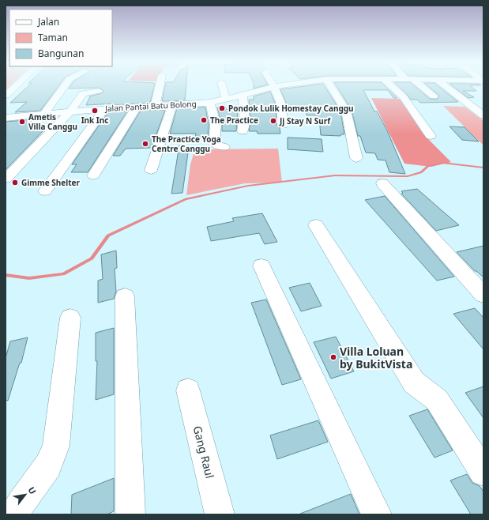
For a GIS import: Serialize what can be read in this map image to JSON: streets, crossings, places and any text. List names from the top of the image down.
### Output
{
  "streets": {
    "street": ["Jalan Pantai Batu Bolong", "Gang Raul"]
  },
  "places": [
    "Pondok Lulik Homestay Canggu",
    "Ink Inc",
    "The Practice",
    "Jj Stay N Surf",
    "Ametis Villa Canggu",
    "The Practice Yoga Centre Canggu",
    "Gimme Shelter",
    "Villa Loluan by BukitVista"
  ],
  "legend": ["Jalan", "Taman", "Bangunan"],
  "north": "top right"
}
